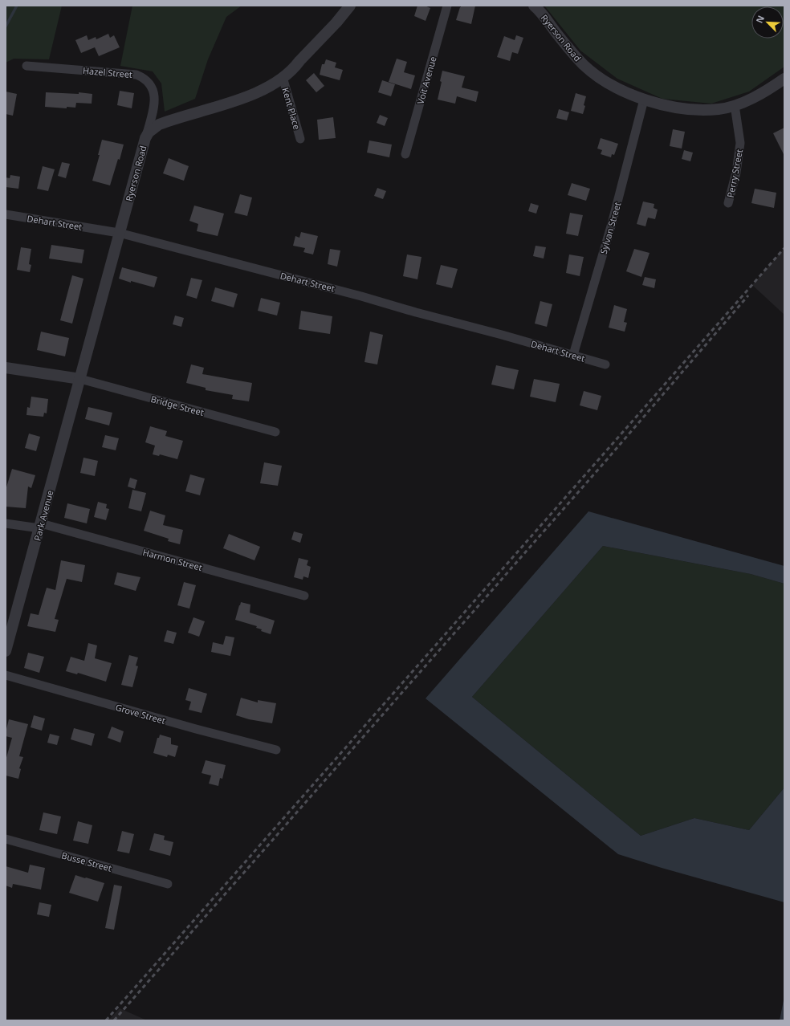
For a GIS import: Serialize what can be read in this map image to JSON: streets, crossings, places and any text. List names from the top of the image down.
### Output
{
  "streets": {
    "street": [
      "Ryerson Road",
      "Hazel Street",
      "Voit Avenue",
      "Kent Place",
      "Perry Street",
      "Dehart Street",
      "Sylvan Street",
      "Bridge Street",
      "Park Avenue",
      "Harmon Street",
      "Grove Street",
      "Busse Street"
    ]
  },
  "crossings": [
    ["Ryerson Road", "Hazel Street"],
    ["Ryerson Road", "Kent Place"],
    ["Ryerson Road", "Perry Street"],
    ["Ryerson Road", "Dehart Street"],
    ["Ryerson Road", "Sylvan Street"],
    ["Ryerson Road", "Bridge Street"],
    ["Ryerson Road", "Park Avenue"],
    ["Dehart Street", "Sylvan Street"],
    ["Bridge Street", "Park Avenue"],
    ["Park Avenue", "Harmon Street"]
  ],
  "north": "top left"
}
